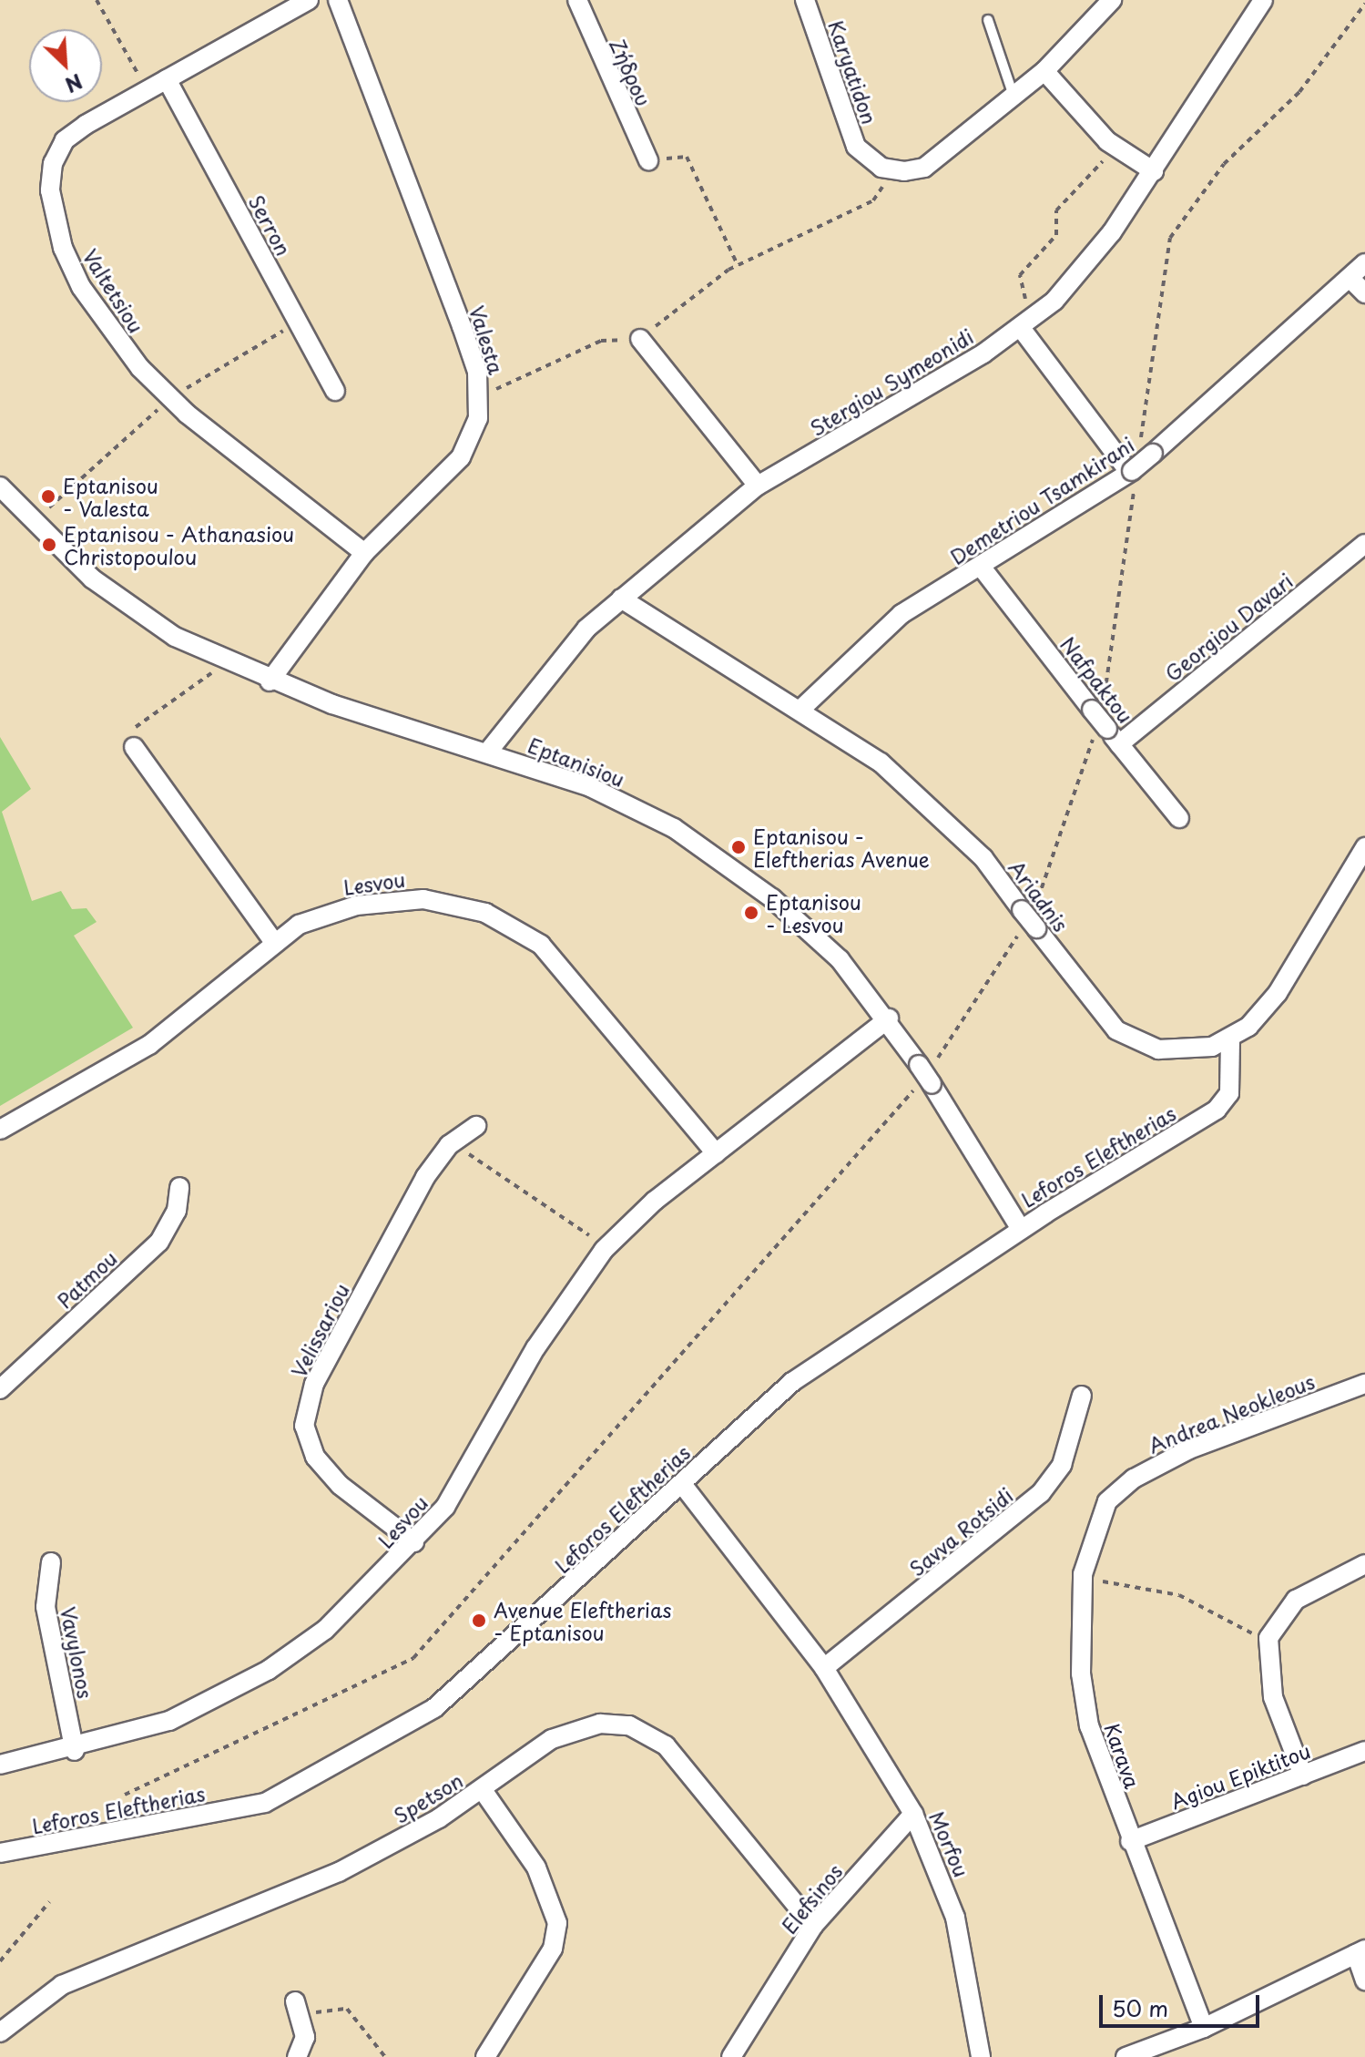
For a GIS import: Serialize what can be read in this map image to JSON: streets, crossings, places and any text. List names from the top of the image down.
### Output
{
  "streets": {
    "street": [
      "Ζήδρου",
      "Karyatidon",
      "Serron",
      "Valtetsiou",
      "Valesta",
      "Stergiou Symeonidi",
      "Demetriou Tsamkirani",
      "Georgiou Davari",
      "Nafpaktou",
      "Eptanisiou",
      "Lesvou",
      "Ariadnis",
      "Leforos Eleftherias",
      "Patmou",
      "Velissariou",
      "Andrea Neokleous",
      "Savva Rotsidi",
      "Vavylonos",
      "Karava",
      "Agiou Epiktitou",
      "Spetson",
      "Morfou",
      "Elefsinos"
    ]
  },
  "crossings": [
    ["Serron", "Valtetsiou"],
    ["Valtetsiou", "Valesta"],
    ["Valesta", "Eptanisiou"],
    ["Stergiou Symeonidi", "Eptanisiou"],
    ["Stergiou Symeonidi", "Ariadnis"],
    ["Demetriou Tsamkirani", "Nafpaktou"],
    ["Demetriou Tsamkirani", "Ariadnis"],
    ["Georgiou Davari", "Nafpaktou"],
    ["Eptanisiou", "Lesvou"],
    ["Eptanisiou", "Leforos Eleftherias"],
    ["Lesvou", "Velissariou"],
    ["Lesvou", "Vavylonos"],
    ["Ariadnis", "Leforos Eleftherias"],
    ["Leforos Eleftherias", "Morfou"],
    ["Andrea Neokleous", "Karava"],
    ["Savva Rotsidi", "Morfou"],
    ["Karava", "Agiou Epiktitou"],
    ["Spetson", "Elefsinos"],
    ["Morfou", "Elefsinos"]
  ],
  "places": [
    "Eptanisou - Valesta",
    "Eptanisou - Athanasiou Christopoulou",
    "Eptanisou - Eleftherias Avenue",
    "Eptanisou - Lesvou",
    "Avenue Eleftherias - Eptanisou"
  ],
  "scale_bar": "50 m",
  "north": "bottom right"
}
